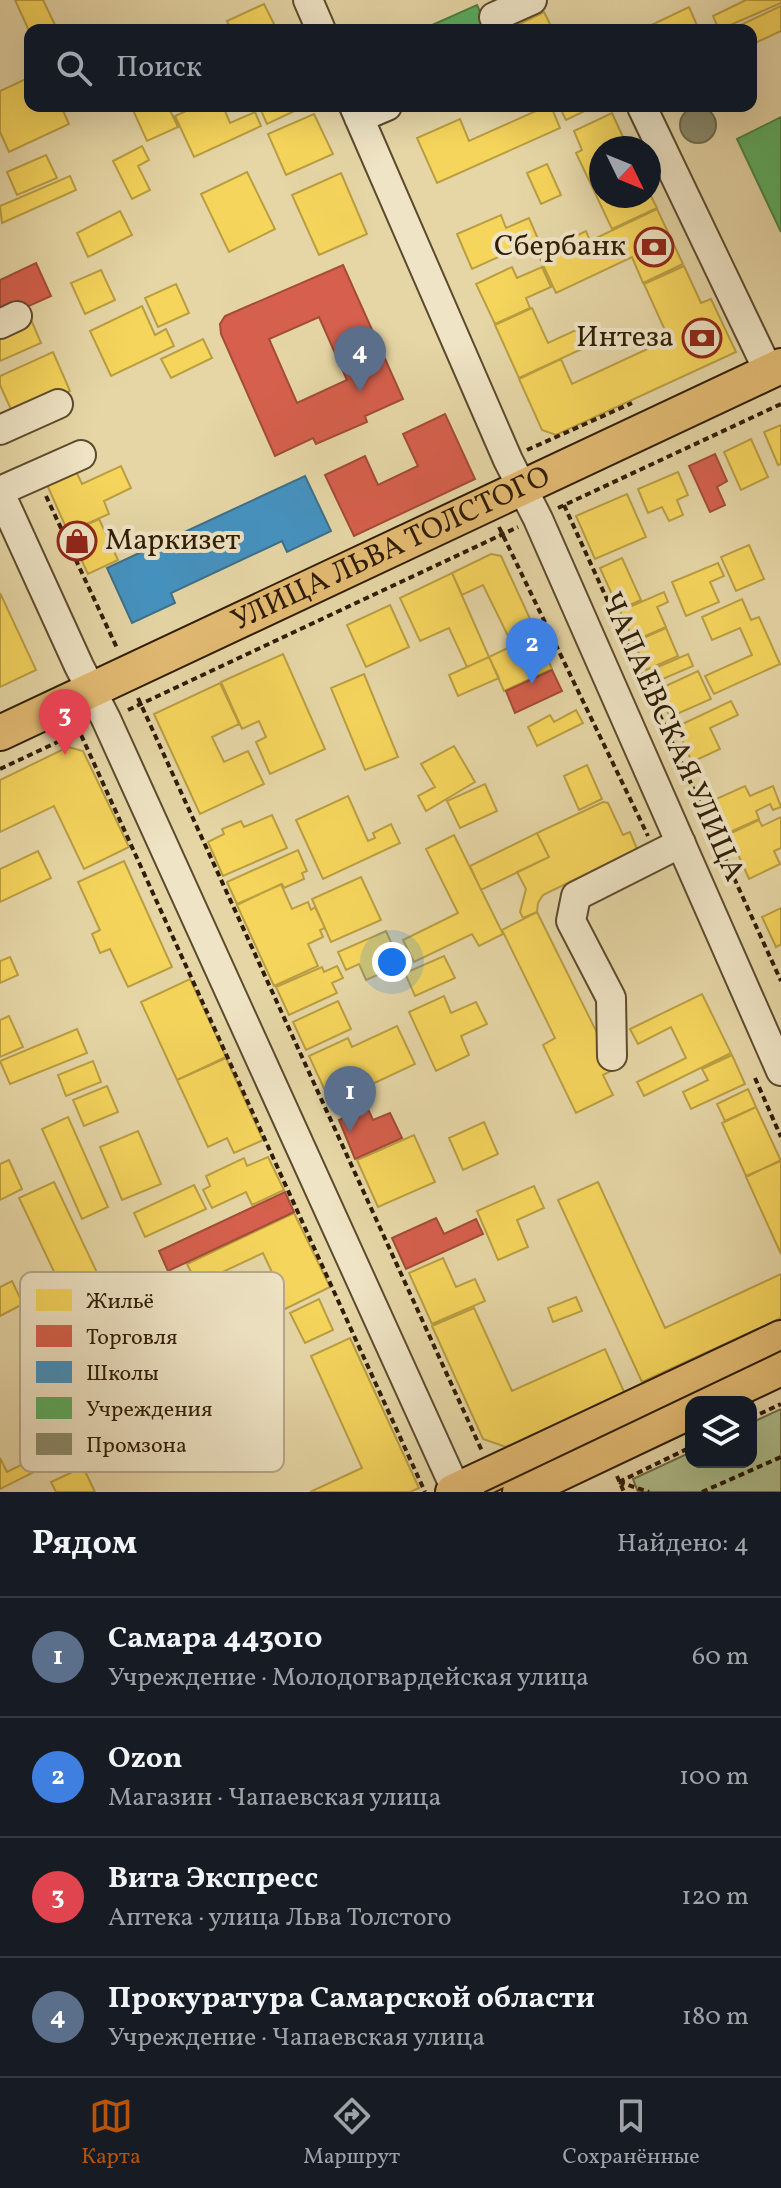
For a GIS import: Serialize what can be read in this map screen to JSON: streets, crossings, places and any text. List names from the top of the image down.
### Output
{
  "streets": {
    "main road": ["УЛИЦА ЛЬВА ТОЛСТОГО"],
    "street": ["ЧАПАЕВСКАЯ УЛИЦА"]
  },
  "crossings": [
    ["УЛИЦА ЛЬВА ТОЛСТОГО", "ЧАПАЕВСКАЯ УЛИЦА"]
  ],
  "places": {
    "bank": ["Сбербанк", "Интеза"],
    "shop": ["Маркизет"]
  },
  "legend": [
    "Жильё",
    "Торговля",
    "Школы",
    "Учреждения",
    "Промзона"
  ],
  "north": "bottom right",
  "page": {
    "search": "Поиск",
    "pins": [
      "4",
      "2",
      "3",
      "1"
    ],
    "heading": ["Рядом", "Найдено: 4"],
    "list": [
      {
        "mark": "1",
        "name": "Самара 443010",
        "note": "Учреждение · Молодогвардейская улица",
        "value": "60 m"
      },
      {
        "mark": "2",
        "name": "Ozon",
        "note": "Магазин · Чапаевская улица",
        "value": "100 m"
      },
      {
        "mark": "3",
        "name": "Вита Экспресс",
        "note": "Аптека · улица Льва Толстого",
        "value": "120 m"
      },
      {
        "mark": "4",
        "name": "Прокуратура Самарской области",
        "note": "Учреждение · Чапаевская улица",
        "value": "180 m"
      }
    ],
    "nav": ["Карта", "Маршрут", "Сохранённые"]
  }
}
